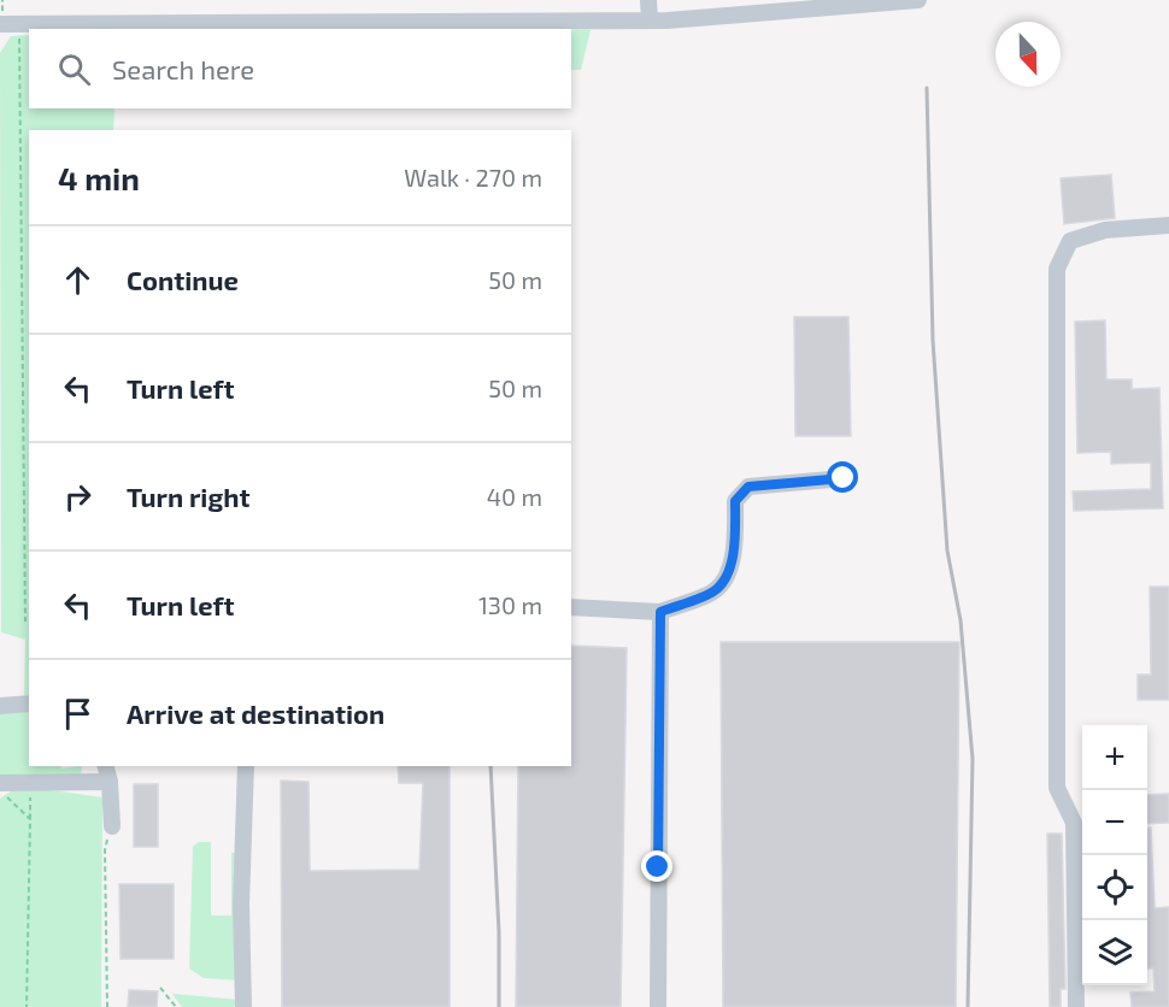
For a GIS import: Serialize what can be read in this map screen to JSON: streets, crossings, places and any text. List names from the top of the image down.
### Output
{
  "north": "bottom",
  "page": {
    "search": "Search here",
    "heading": ["4 min", "Walk · 270 m"],
    "list": [
      ["Continue", "50 m"],
      ["Turn left", "50 m"],
      ["Turn right", "40 m"],
      ["Turn left", "130 m"],
      "Arrive at destination"
    ],
    "map_buttons": ["+", "−"]
  }
}
